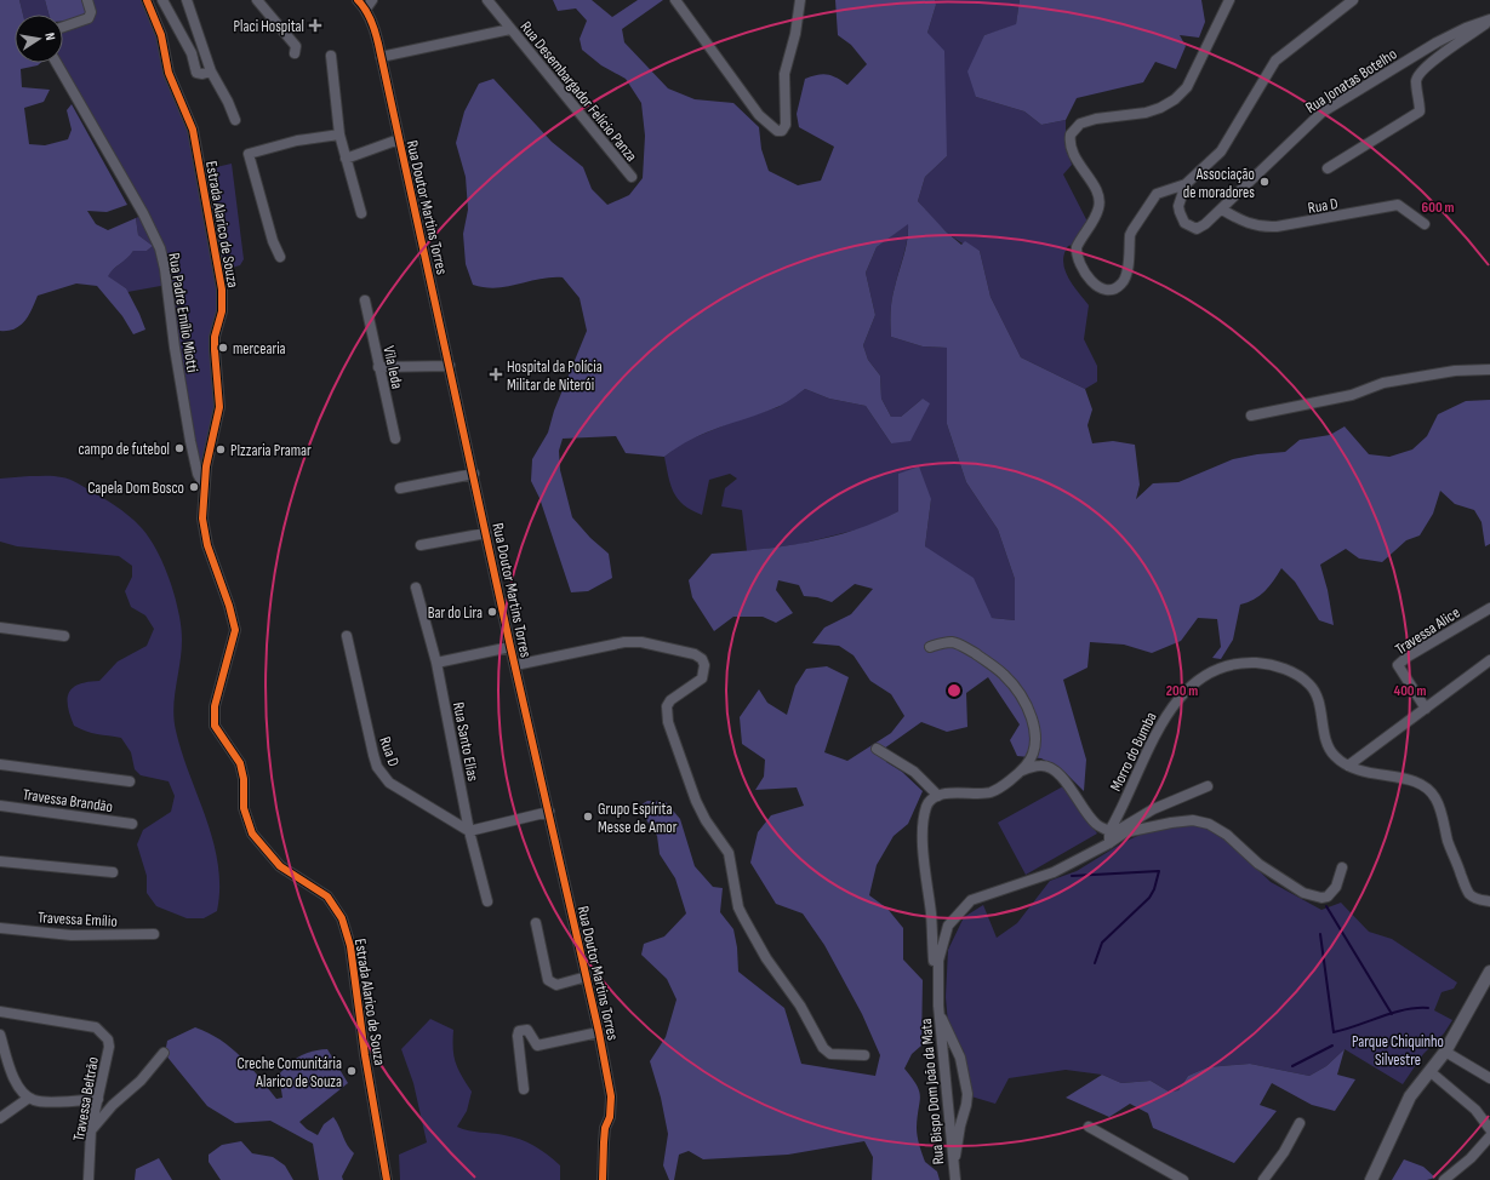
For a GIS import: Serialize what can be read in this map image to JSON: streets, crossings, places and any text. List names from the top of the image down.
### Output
{
  "streets": {
    "street": [
      "Rua Jonatas Botelho",
      "Rua Desembargador Felício Panza",
      "Rua D",
      "Rua Doutor Martins Torres",
      "Estrada Alarico de Souza",
      "Rua Padre Emílio Miotti",
      "Vila Ieda",
      "Travessa Alice",
      "Rua Santo Elias",
      "Morro do Bumba",
      "Travessa Brandão",
      "Travessa Emílio",
      "Rua Bispo Dom João da Mata",
      "Travessa Beltrão"
    ]
  },
  "crossings": [
    ["Rua Jonatas Botelho", "Rua D"],
    ["Rua D", "Rua Santo Elias"],
    ["Estrada Alarico de Souza", "Rua Padre Emílio Miotti"]
  ],
  "parks": ["Parque Chiquinho Silvestre"],
  "places": {
    "health": ["Placi Hospital", "Hospital da Polícia Militar de Niterói"],
    "other": [
      "Associação de moradores",
      "mercearia",
      "campo de futebol",
      "PIzzaria Pramar",
      "Capela Dom Bosco",
      "Bar do Lira",
      "Grupo Espírita Messe de Amor",
      "Creche Comunitária Alarico de Souza"
    ]
  },
  "north": "right",
  "rings": ["600 m", "200 m", "400 m"]
}
